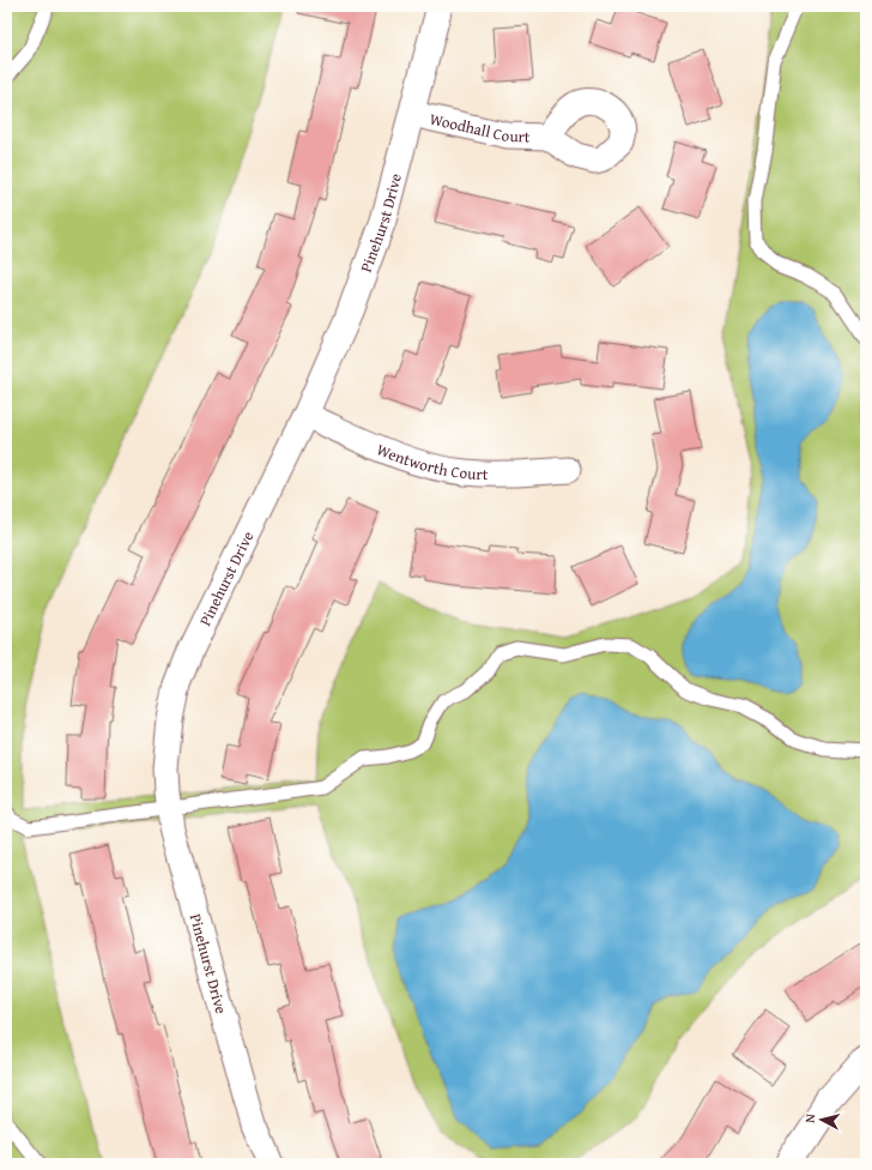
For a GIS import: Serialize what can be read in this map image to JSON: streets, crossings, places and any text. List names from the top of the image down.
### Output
{
  "streets": {
    "street": ["Woodhall Court", "Pinehurst Drive", "Wentworth Court"]
  },
  "crossings": [
    ["Woodhall Court", "Pinehurst Drive"],
    ["Pinehurst Drive", "Wentworth Court"]
  ],
  "north": "left"
}
